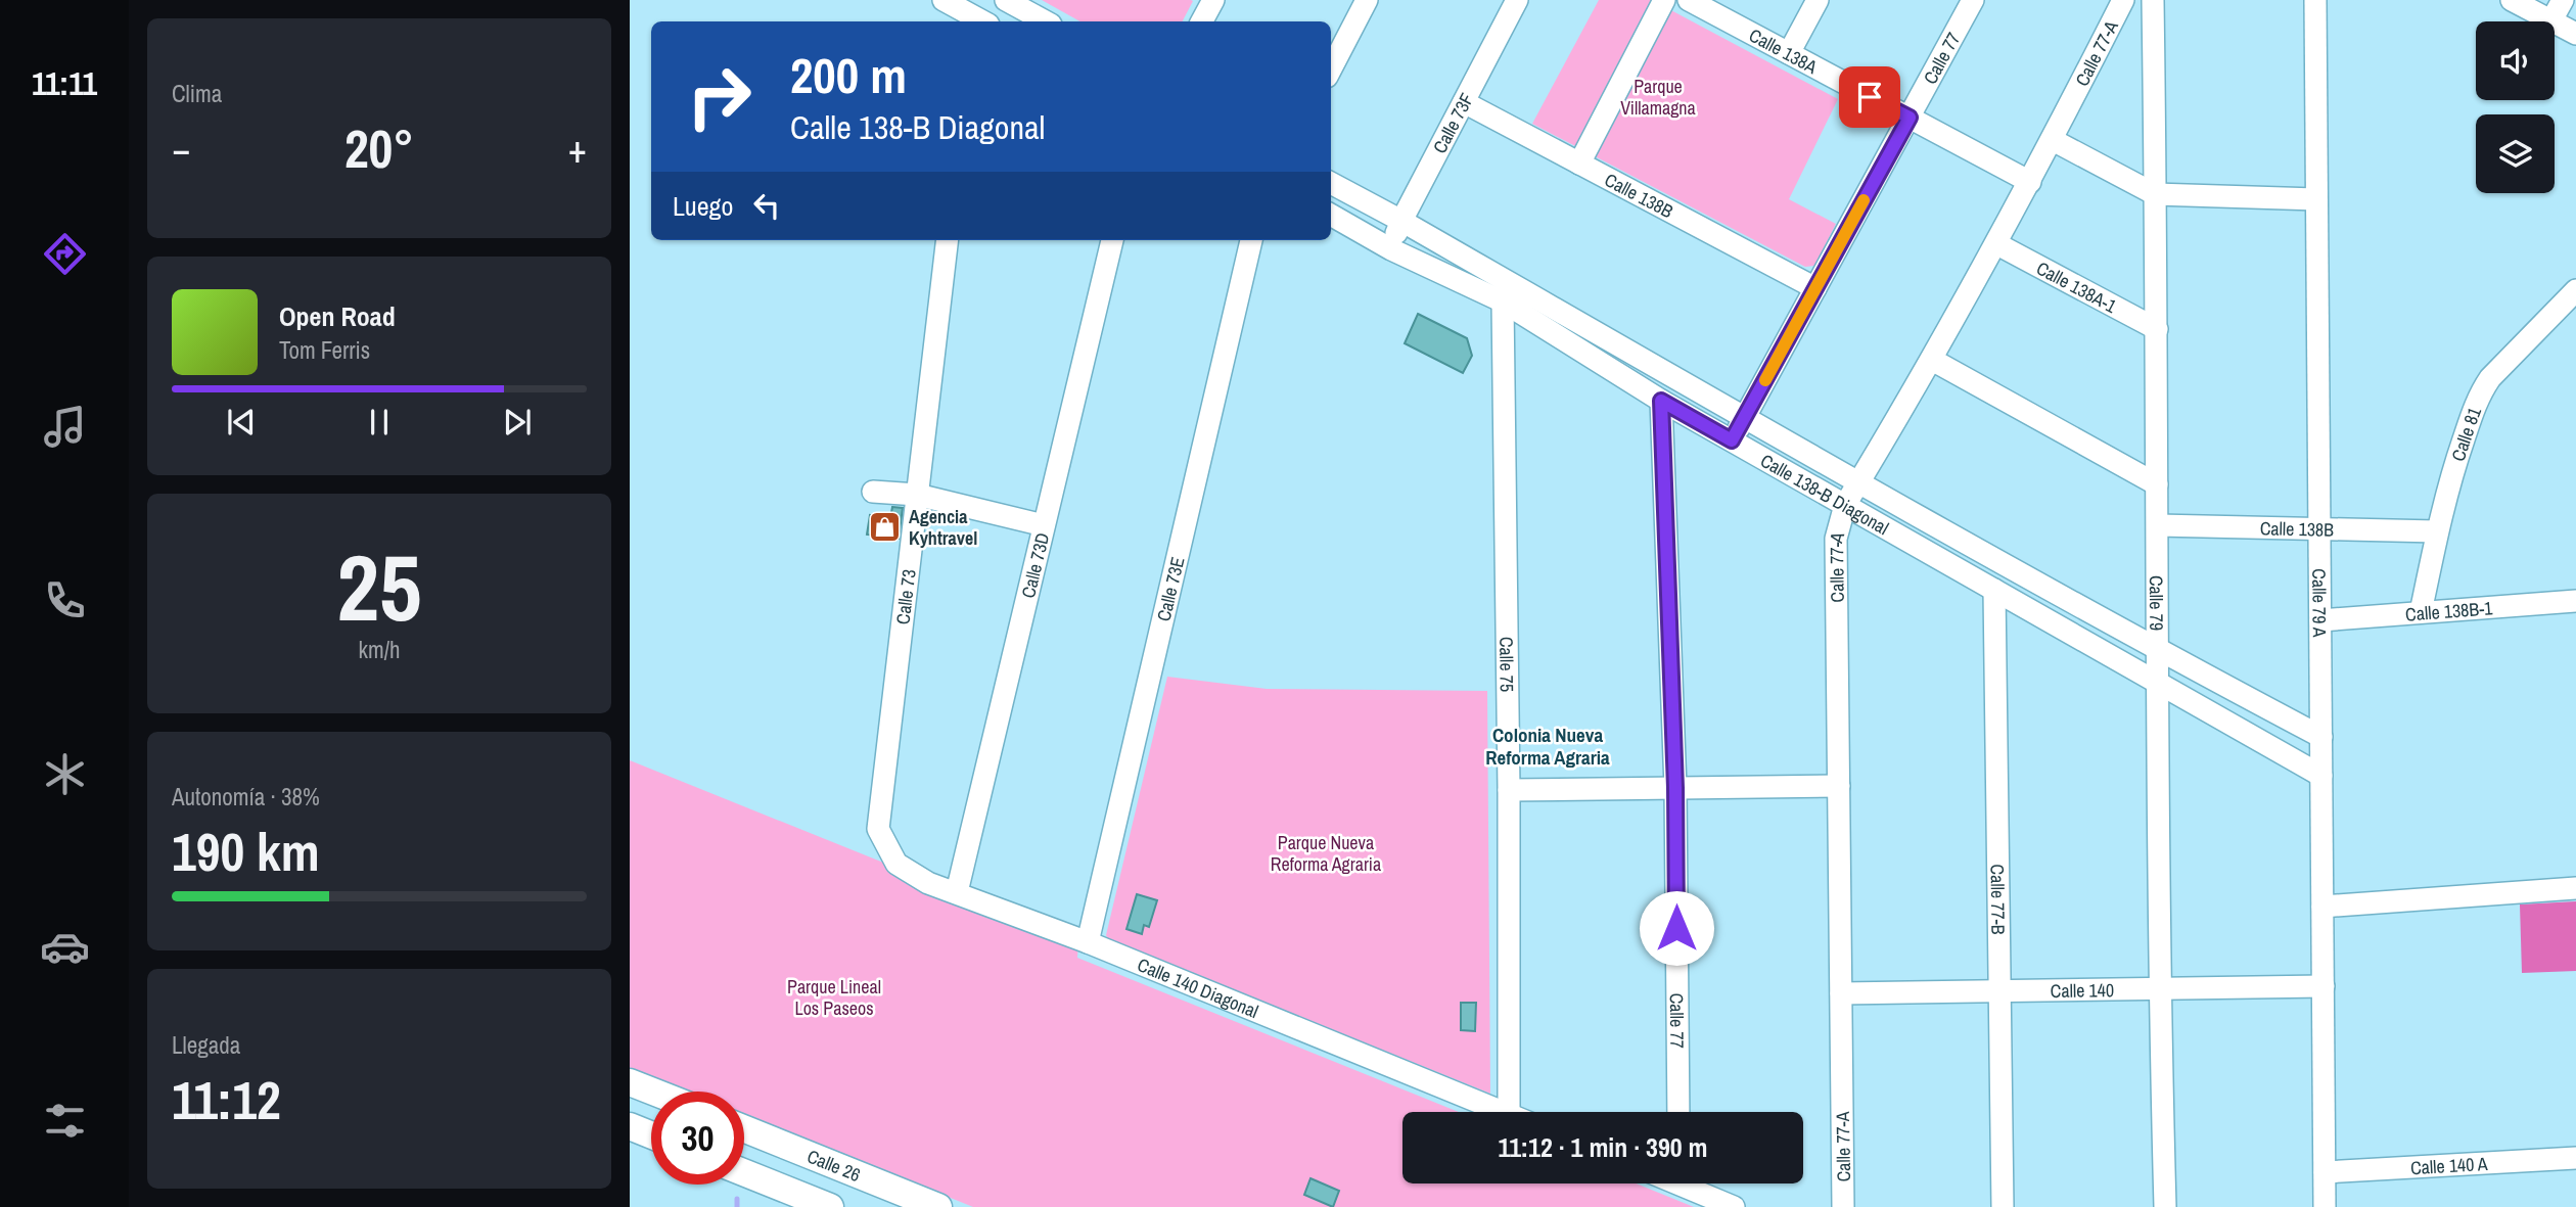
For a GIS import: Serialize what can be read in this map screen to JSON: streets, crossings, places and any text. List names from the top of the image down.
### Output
{
  "streets": {
    "main road": ["Calle 26"],
    "street": [
      "Calle 138A",
      "Calle 77-A",
      "Calle 77",
      "Calle 73F",
      "Calle 138B",
      "Calle 138A-1",
      "Calle 81",
      "Calle 138-B Diagonal",
      "Calle 73D",
      "Calle 73E",
      "Calle 73",
      "Calle 79 A",
      "Calle 79",
      "Calle 138B-1",
      "Calle 75",
      "Calle 77-B",
      "Calle 140 Diagonal",
      "Calle 140",
      "Calle 140 A"
    ]
  },
  "crossings": [
    ["Calle 138A", "Calle 77-A"],
    ["Calle 138A", "Calle 77"],
    ["Calle 77-A", "Calle 138A-1"],
    ["Calle 77-A", "Calle 138-B Diagonal"],
    ["Calle 77-A", "Calle 140"],
    ["Calle 77", "Calle 138B"],
    ["Calle 77", "Calle 138-B Diagonal"],
    ["Calle 73F", "Calle 138B"],
    ["Calle 73F", "Calle 138-B Diagonal"],
    ["Calle 138B", "Calle 81"],
    ["Calle 138B", "Calle 79 A"],
    ["Calle 138B", "Calle 79"],
    ["Calle 138A-1", "Calle 79"],
    ["Calle 81", "Calle 138B-1"],
    ["Calle 138-B Diagonal", "Calle 79 A"],
    ["Calle 138-B Diagonal", "Calle 79"],
    ["Calle 138-B Diagonal", "Calle 75"],
    ["Calle 138-B Diagonal", "Calle 77-B"],
    ["Calle 73D", "Calle 140 Diagonal"],
    ["Calle 73E", "Calle 140 Diagonal"],
    ["Calle 73", "Calle 140 Diagonal"],
    ["Calle 79 A", "Calle 138B-1"],
    ["Calle 79 A", "Calle 140"],
    ["Calle 79 A", "Calle 140 A"],
    ["Calle 79", "Calle 140"],
    ["Calle 77-B", "Calle 140"]
  ],
  "districts": ["Colonia Nueva Reforma Agraria"],
  "parks": ["Parque Villamagna", "Parque Nueva Reforma Agraria", "Parque Lineal Los Paseos"],
  "places": {
    "shop": ["Agencia Kyhtravel"]
  },
  "page": {
    "tabs": "11:11",
    "tile": [
      "Clima",
      ["25", "km/h"],
      ["Autonomía · 38%", "190 km"],
      ["Llegada", "11:12"]
    ],
    "turn": ["200 m", "Calle 138-B Diagonal"],
    "heat": ["−", "20°", "+"],
    "then": "Luego",
    "song": ["Open Road", "Tom Ferris"],
    "limit": "30",
    "trip": "11:12 · 1 min · 390 m"
  }
}
